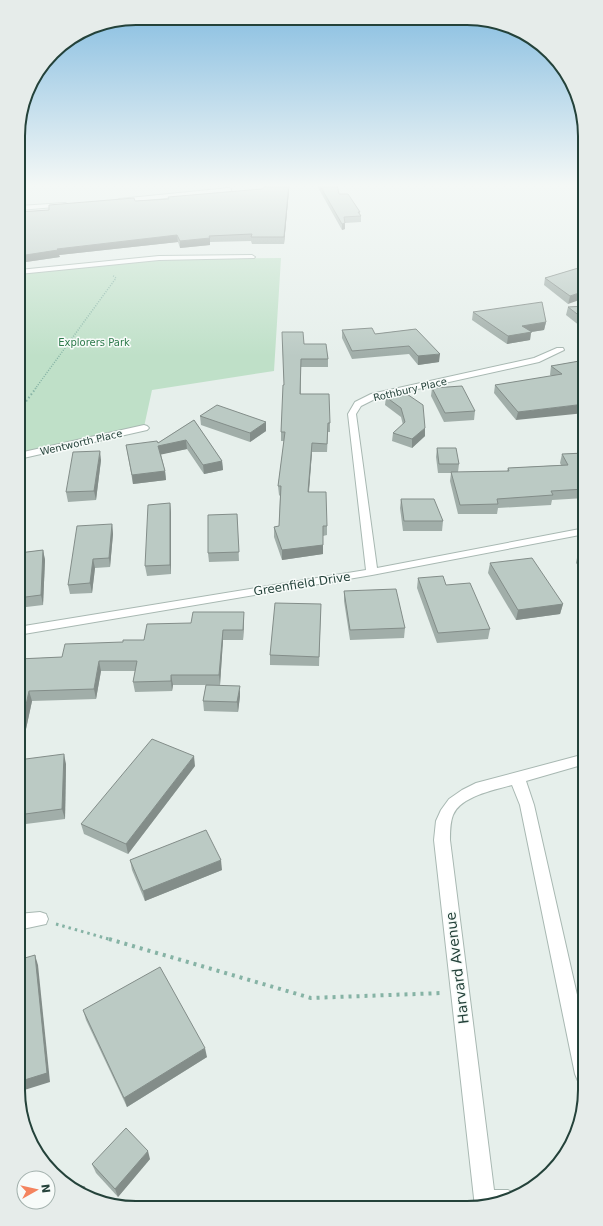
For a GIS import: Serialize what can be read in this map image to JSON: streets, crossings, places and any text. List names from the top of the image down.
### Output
{
  "streets": {
    "street": [
      "Rothbury Place",
      "Wentworth Place",
      "Greenfield Drive",
      "Harvard Avenue"
    ]
  },
  "crossings": [
    ["Rothbury Place", "Greenfield Drive"]
  ],
  "parks": ["Explorers Park"],
  "north": "right"
}
